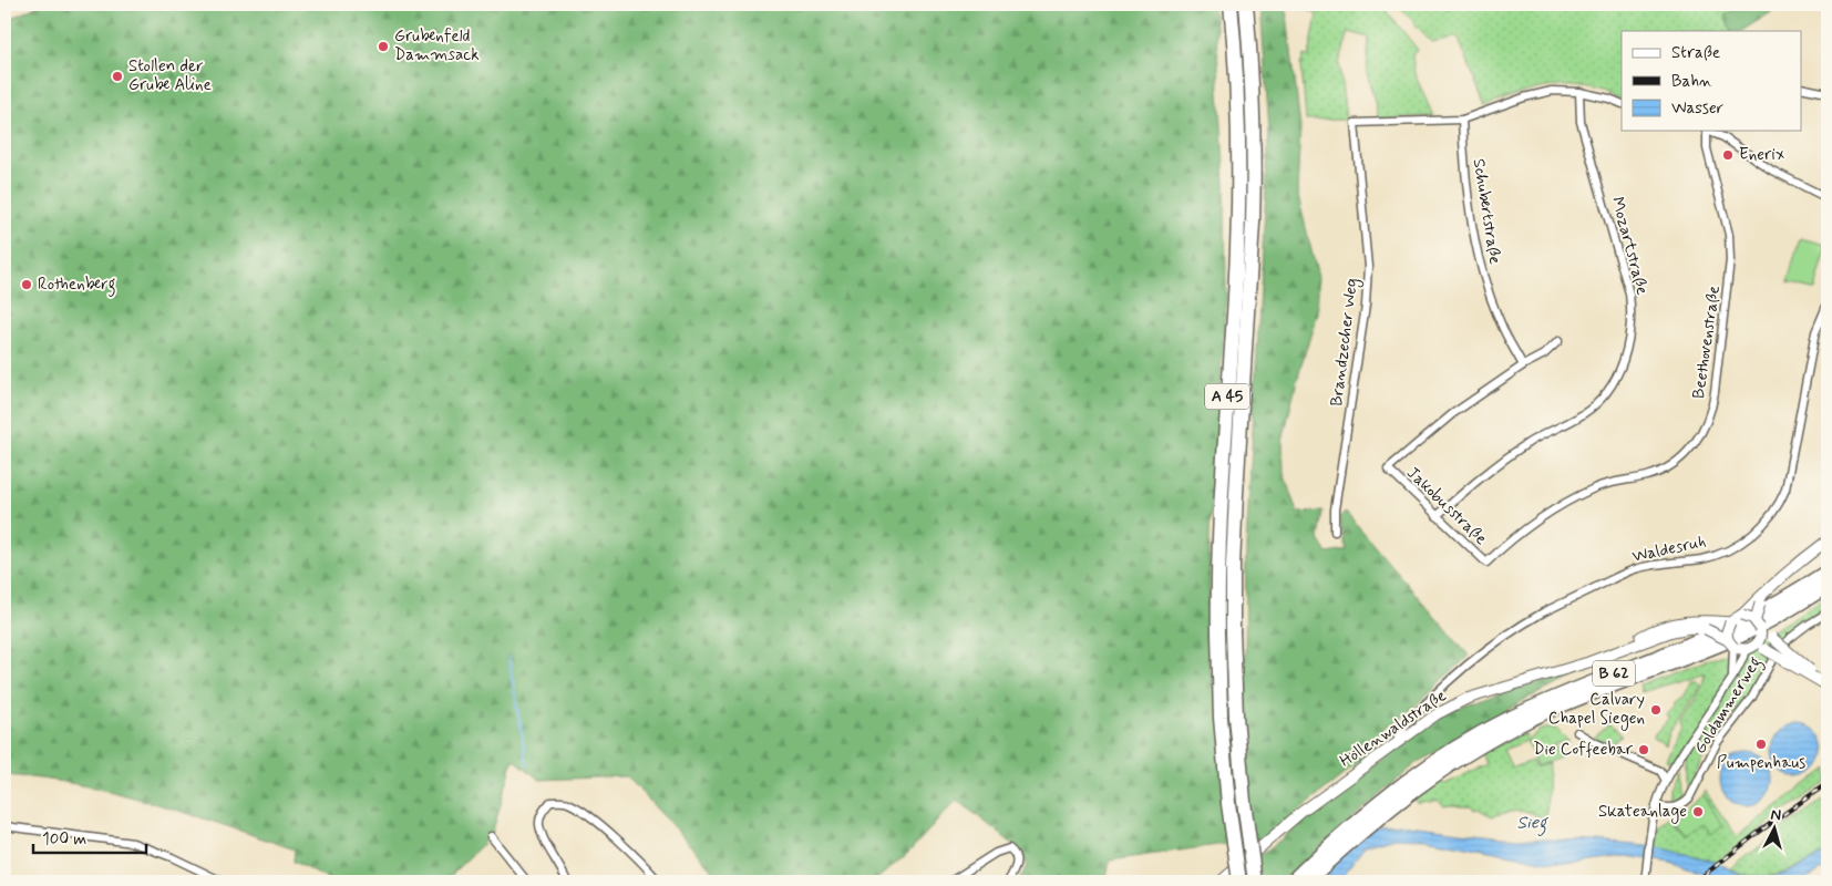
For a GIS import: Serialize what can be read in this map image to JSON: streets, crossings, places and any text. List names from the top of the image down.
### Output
{
  "streets": {
    "highway": ["A 45", "B 62"],
    "street": [
      "Schubertstraße",
      "Mozartstraße",
      "Brandzecher Weg",
      "Beethovenstraße",
      "Jakobusstraße",
      "Waldesruh",
      "Goldammerweg",
      "Höllenwaldstraße"
    ]
  },
  "crossings": [
    ["Schubertstraße", "Brandzecher Weg"],
    ["Schubertstraße", "Jakobusstraße"],
    ["Mozartstraße", "Jakobusstraße"],
    ["Beethovenstraße", "Jakobusstraße"],
    ["Waldesruh", "Höllenwaldstraße"]
  ],
  "water": ["Sieg"],
  "places": [
    "Grubenfeld Dammsack",
    "Stollen der Grube Aline",
    "Enerix",
    "Rothenberg",
    "Calvary Chapel Siegen",
    "Pumpenhaus",
    "Die Coffeebar",
    "Skateanlage"
  ],
  "legend": ["Straße", "Bahn", "Wasser"],
  "scale_bar": "100 m",
  "north": "top"
}
